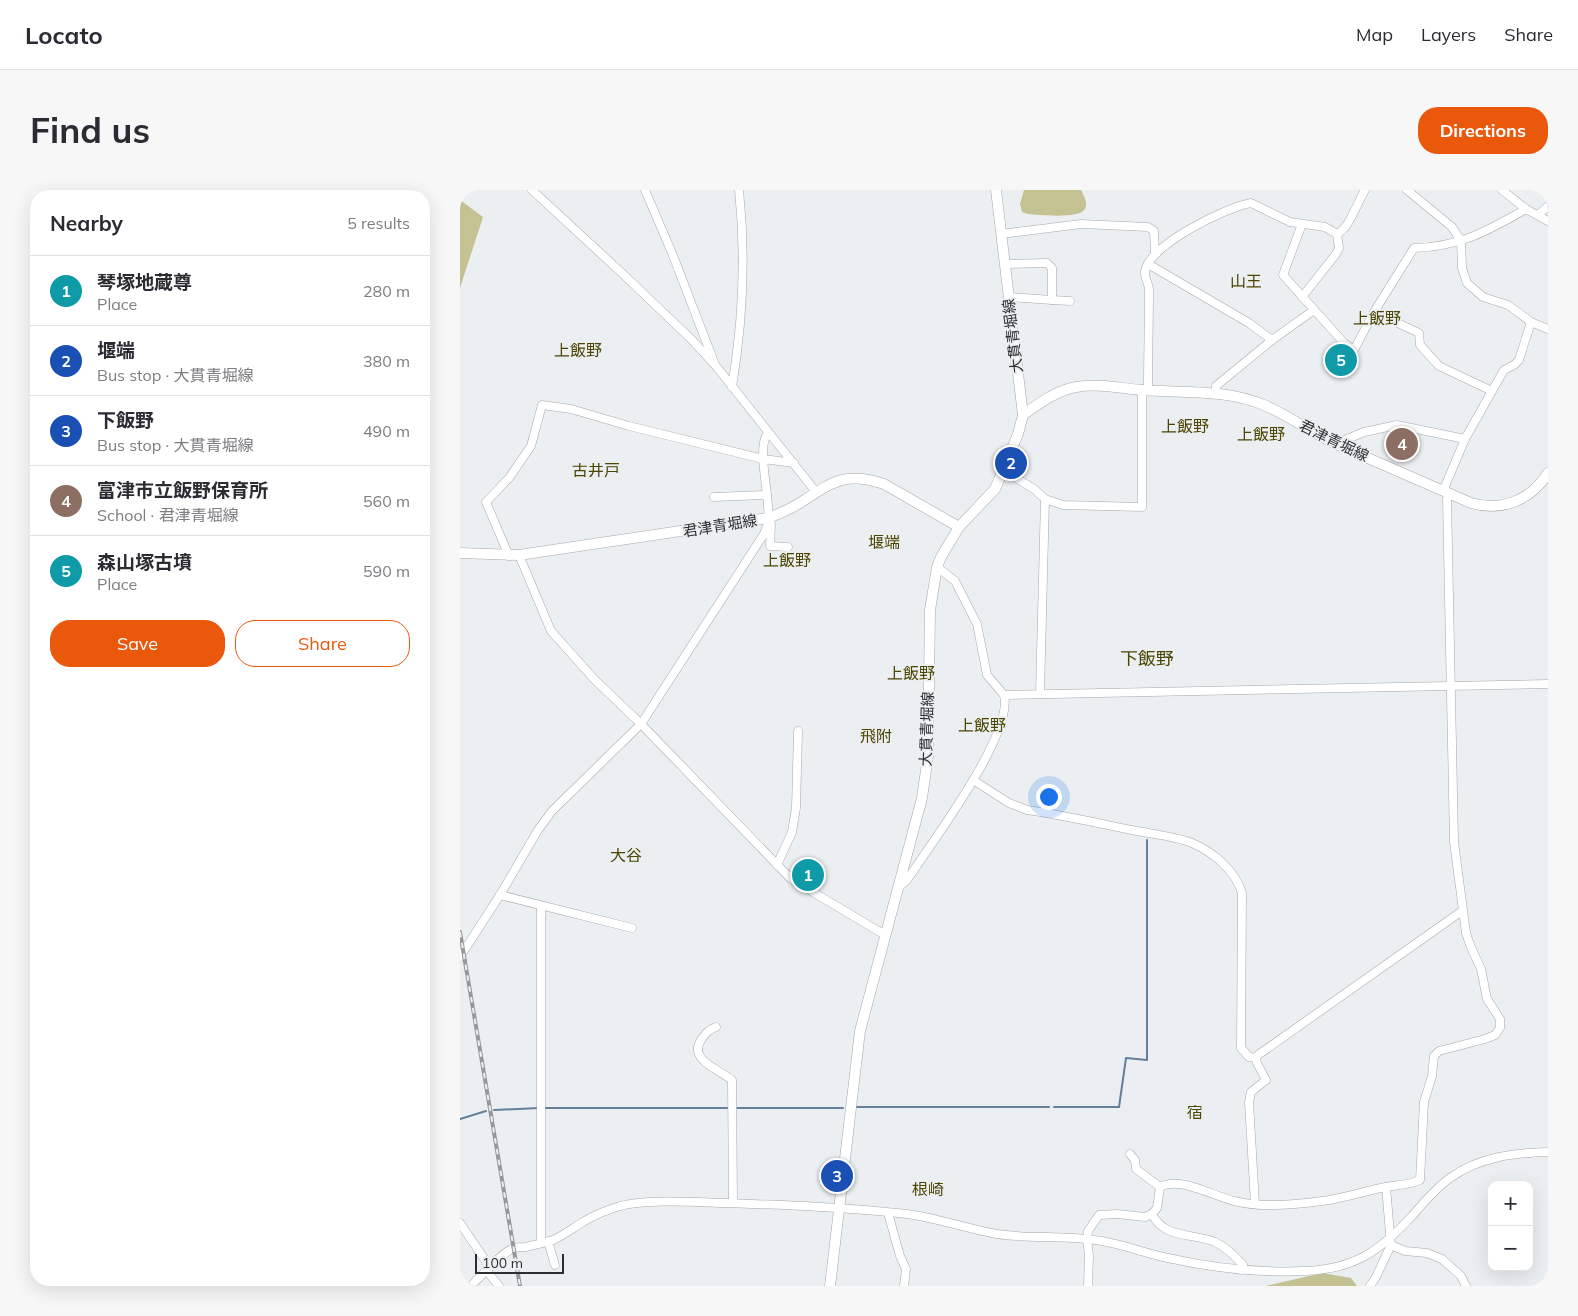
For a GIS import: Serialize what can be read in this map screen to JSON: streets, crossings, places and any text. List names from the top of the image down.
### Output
{
  "streets": {
    "main road": ["大貫青堀線", "君津青堀線"]
  },
  "crossings": [
    ["大貫青堀線", "君津青堀線"]
  ],
  "districts": [
    "山王",
    "上飯野",
    "上飯野",
    "上飯野",
    "上飯野",
    "古井戸",
    "堰端",
    "上飯野",
    "下飯野",
    "上飯野",
    "上飯野",
    "飛附",
    "大谷",
    "宿",
    "根崎"
  ],
  "scale_bar": "100 m",
  "page": {
    "header": "Locato",
    "nav": ["Map", "Layers", "Share"],
    "buttons": [
      "Directions",
      ["Save", "Share"]
    ],
    "title": "Find us",
    "heading": ["Nearby", "5 results"],
    "list": [
      {
        "mark": "1",
        "name": "琴塚地蔵尊",
        "note": "Place",
        "value": "280 m"
      },
      {
        "mark": "2",
        "name": "堰端",
        "note": "Bus stop · 大貫青堀線",
        "value": "380 m"
      },
      {
        "mark": "3",
        "name": "下飯野",
        "note": "Bus stop · 大貫青堀線",
        "value": "490 m"
      },
      {
        "mark": "4",
        "name": "富津市立飯野保育所",
        "note": "School · 君津青堀線",
        "value": "560 m"
      },
      {
        "mark": "5",
        "name": "森山塚古墳",
        "note": "Place",
        "value": "590 m"
      }
    ],
    "pins": [
      "5",
      "4",
      "2",
      "1",
      "3"
    ],
    "map_buttons": ["+", "−"],
    "scale": "100 m"
  }
}
